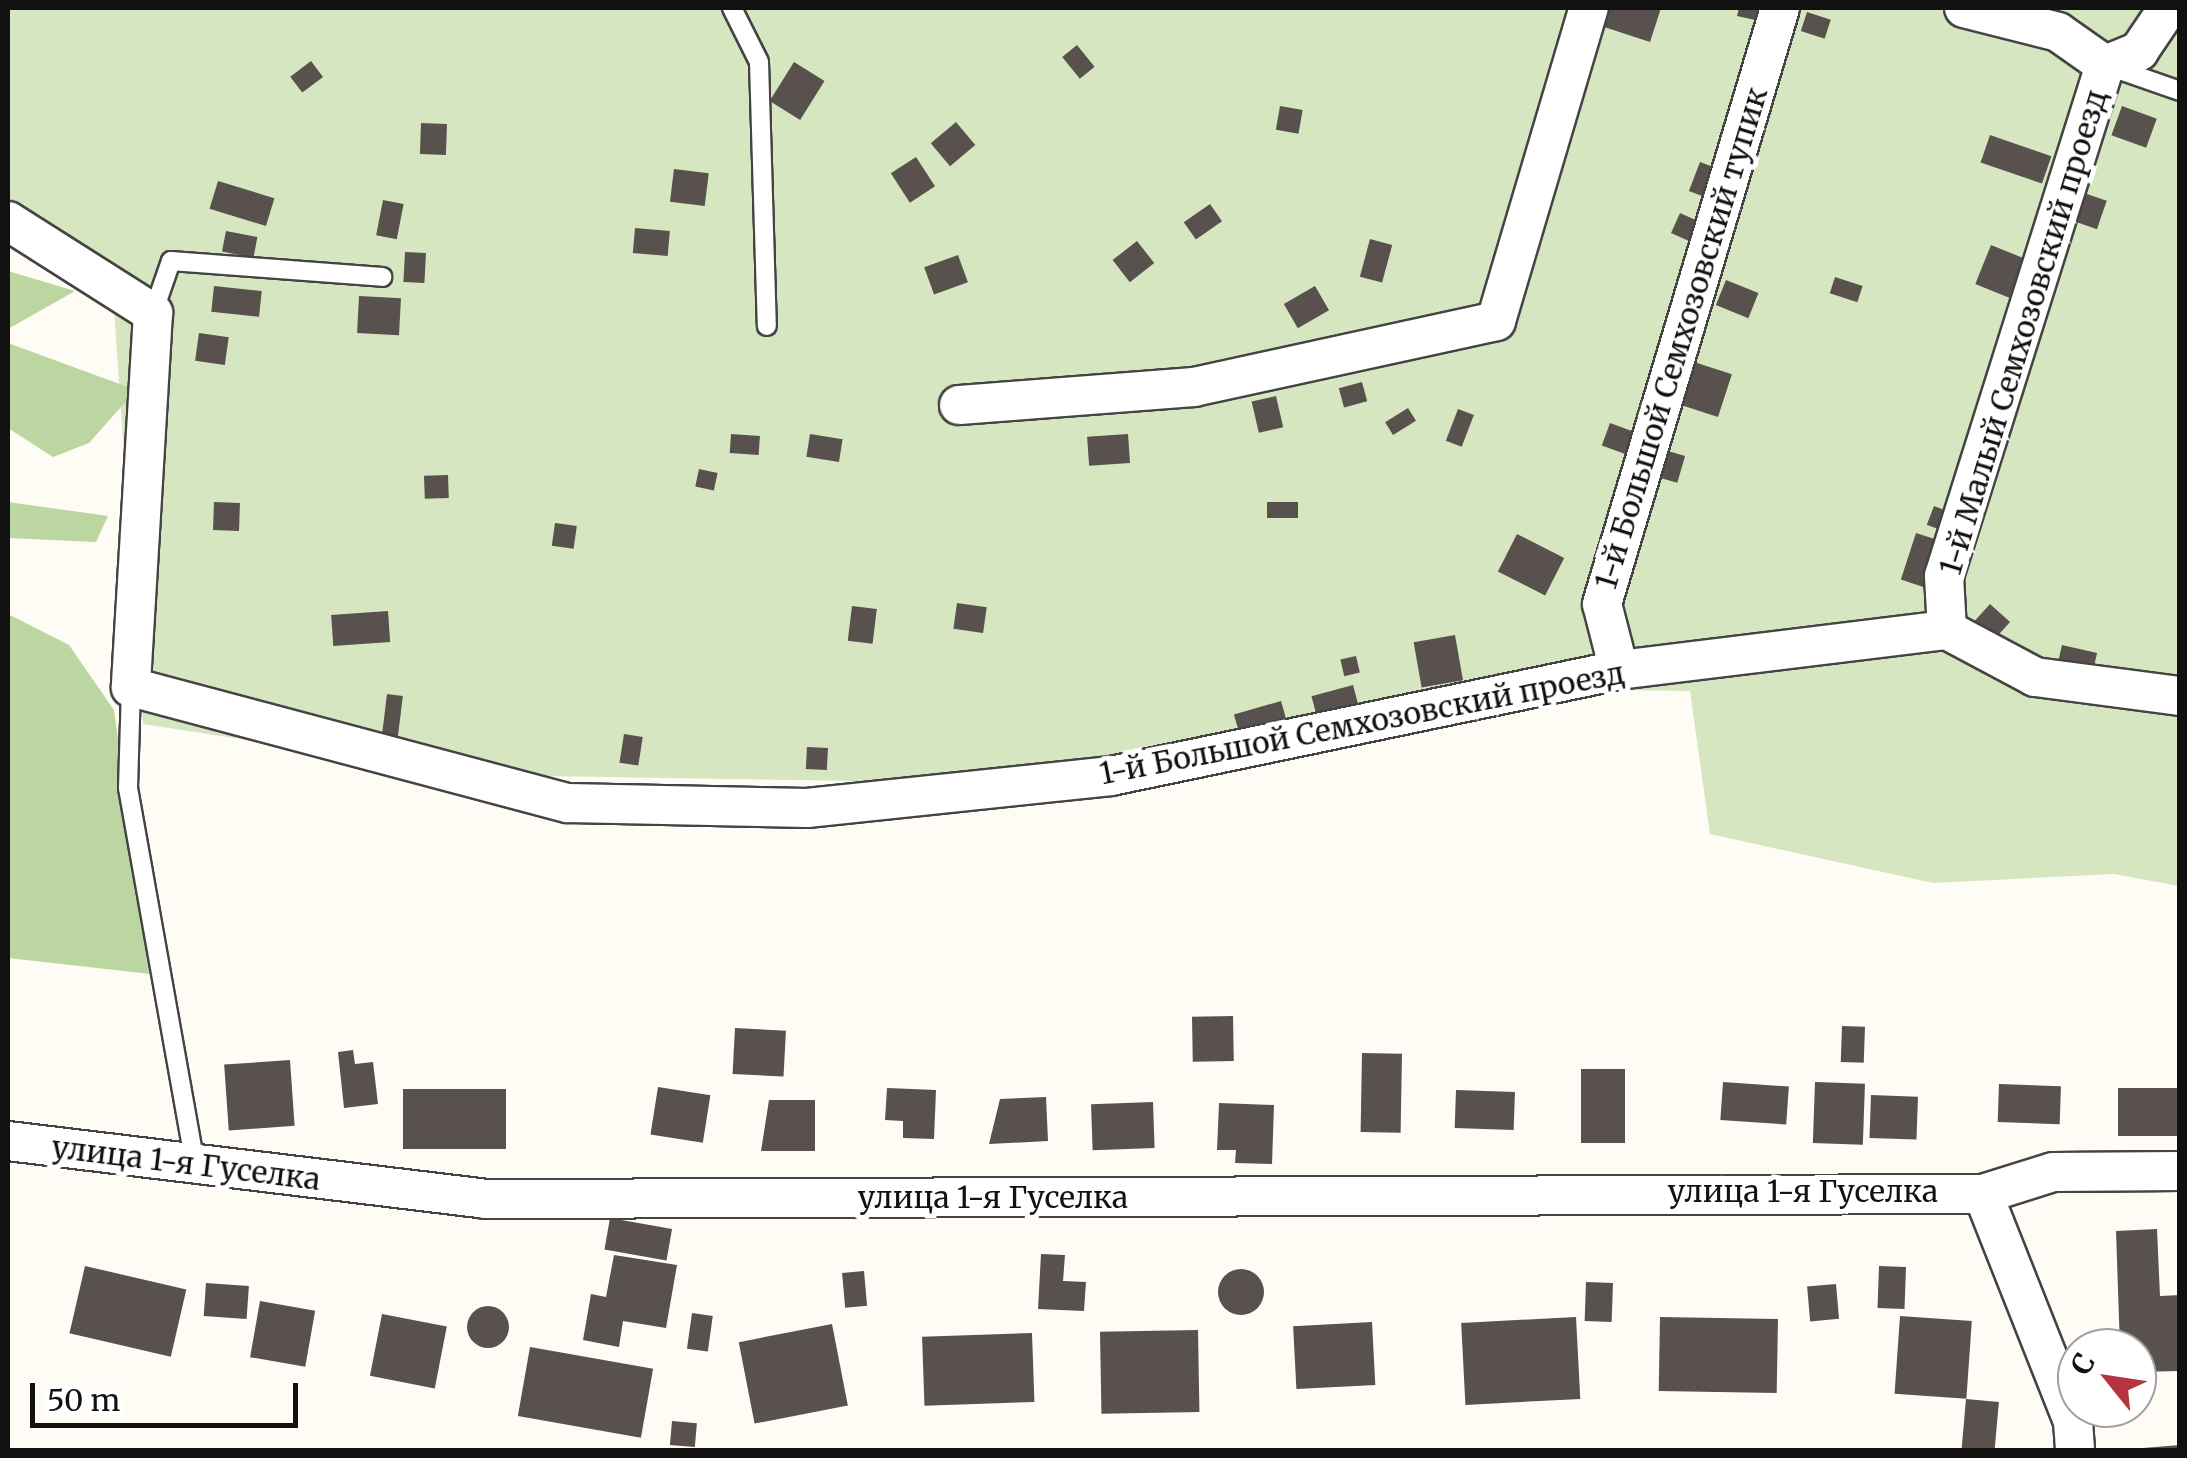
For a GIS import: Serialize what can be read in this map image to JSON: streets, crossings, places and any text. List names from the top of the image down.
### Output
{
  "streets": {
    "street": [
      "1-й Малый Семхозовский проезд",
      "1-й Большой Семхозовский тупик",
      "1-й Большой Семхозовский проезд",
      "улица 1-я Гуселка"
    ]
  },
  "crossings": [
    ["1-й Малый Семхозовский проезд", "1-й Большой Семхозовский проезд"],
    ["1-й Большой Семхозовский тупик", "1-й Большой Семхозовский проезд"]
  ],
  "scale_bar": "50 m",
  "north": "top left"
}
